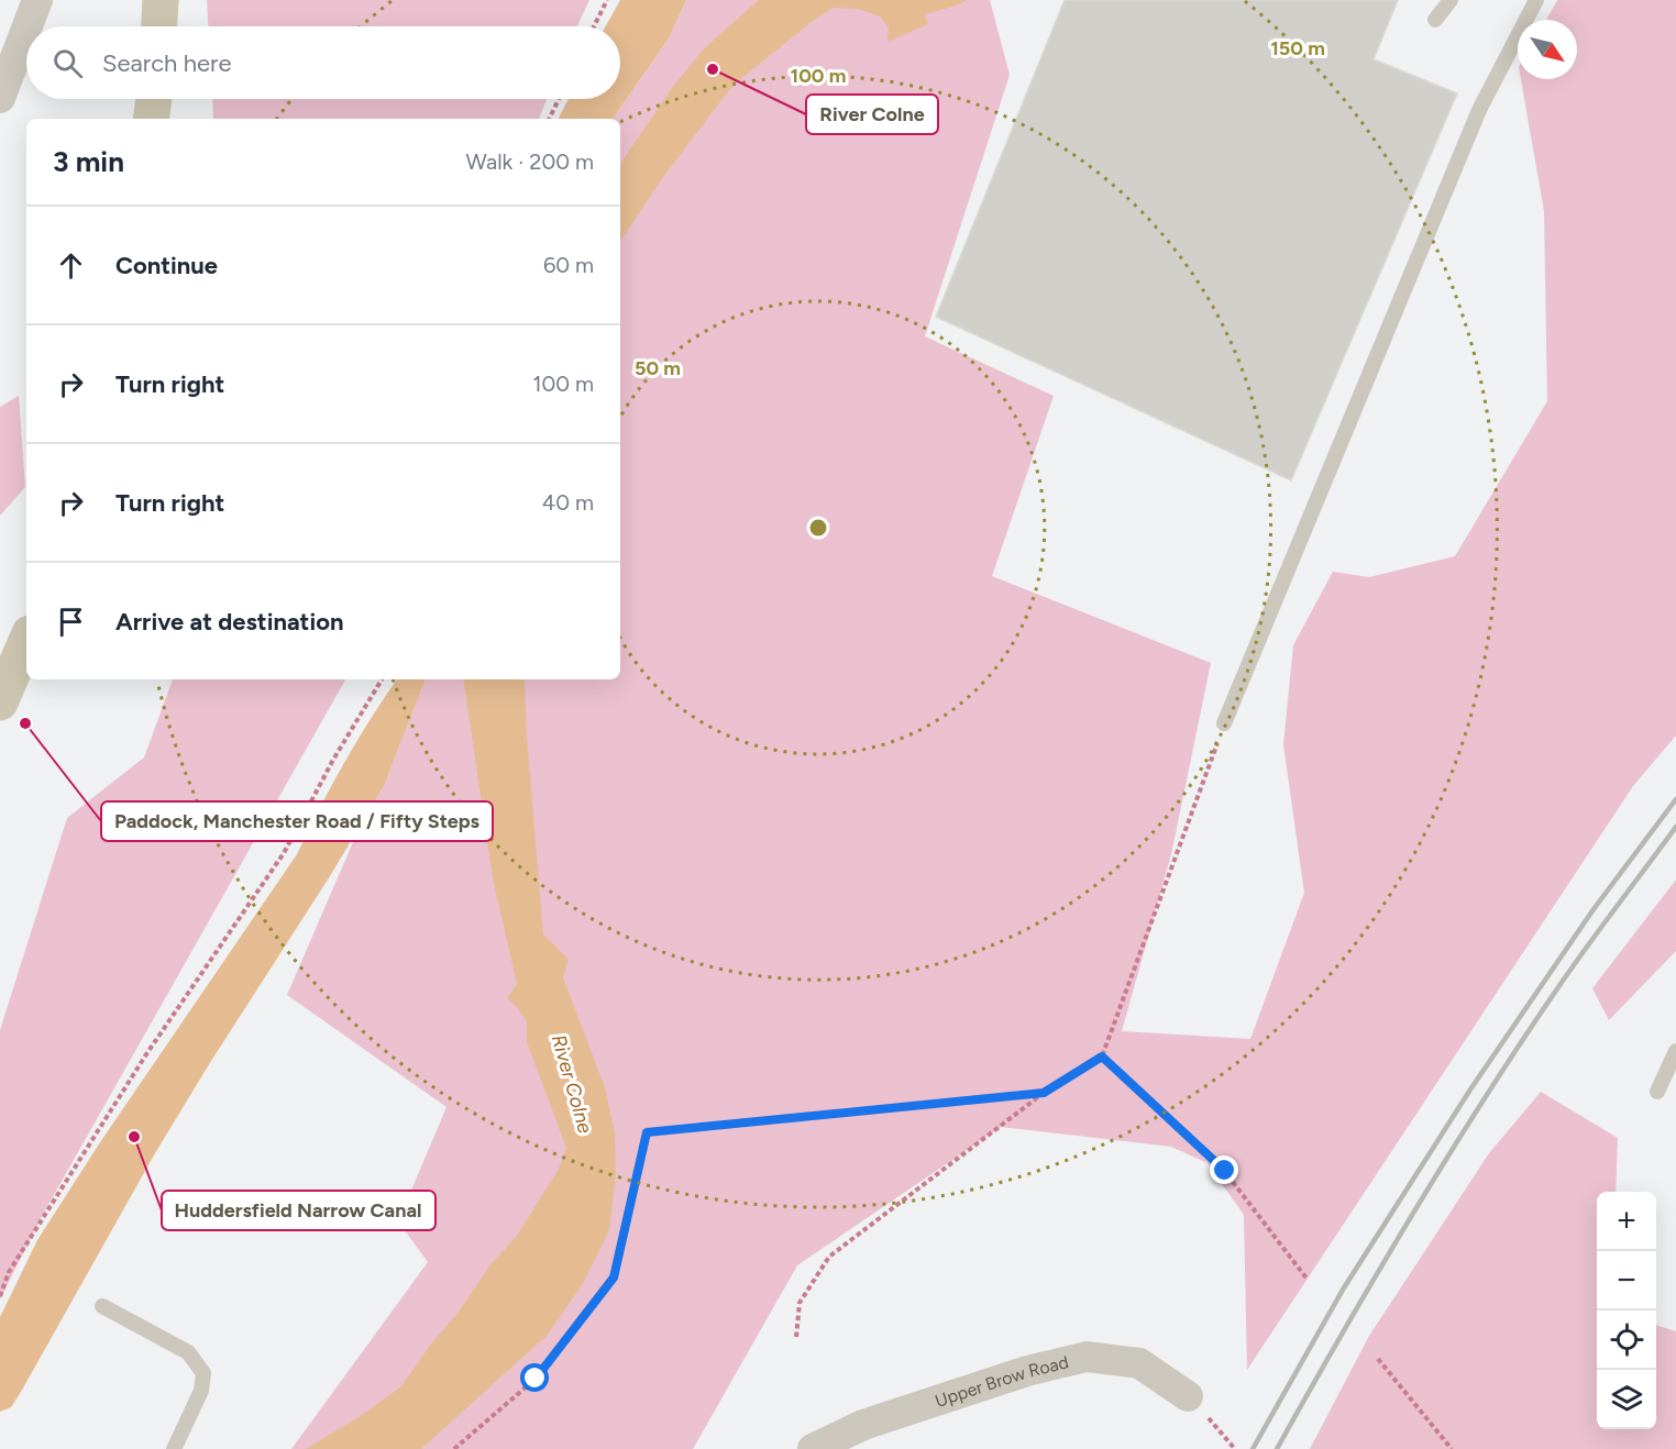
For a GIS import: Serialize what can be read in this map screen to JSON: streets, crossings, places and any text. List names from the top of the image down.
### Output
{
  "streets": {
    "street": ["Upper Brow Road"]
  },
  "water": ["River Colne"],
  "places": ["River Colne", "Paddock, Manchester Road / Fifty Steps", "Huddersfield Narrow Canal"],
  "north": "bottom right",
  "page": {
    "search": "Search here",
    "heading": ["3 min", "Walk · 200 m"],
    "list": [
      ["Continue", "60 m"],
      ["Turn right", "100 m"],
      ["Turn right", "40 m"],
      "Arrive at destination"
    ],
    "map_buttons": ["+", "−"]
  },
  "rings": ["150 m", "100 m", "50 m"]
}
